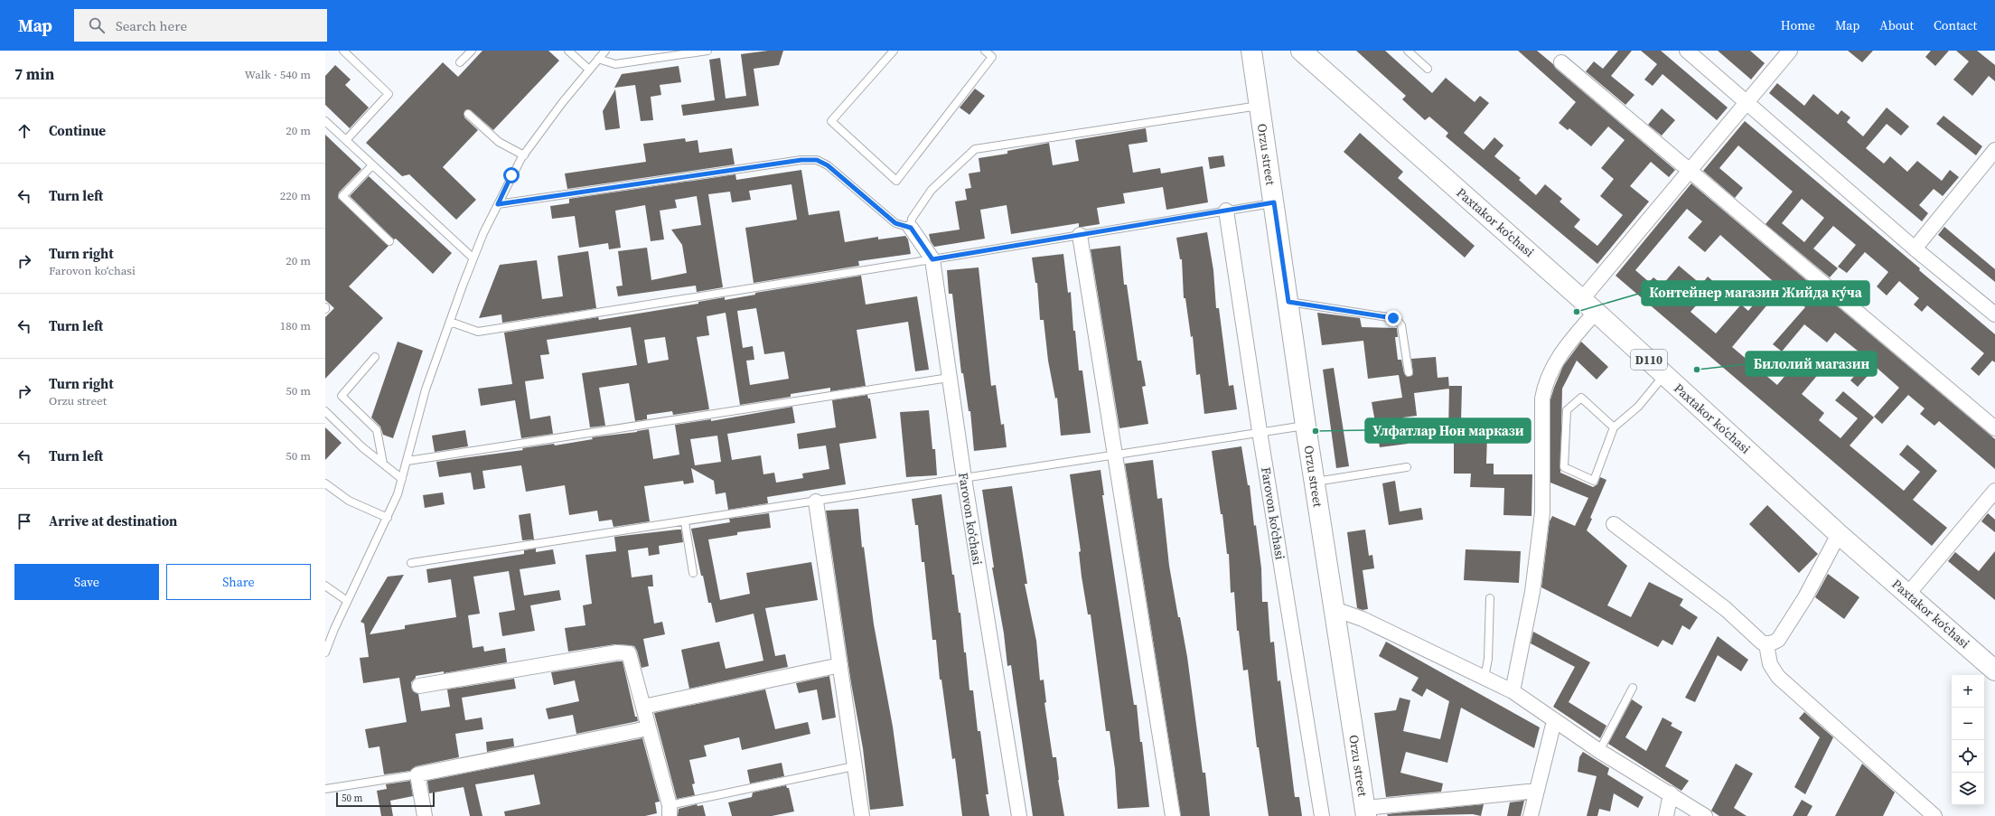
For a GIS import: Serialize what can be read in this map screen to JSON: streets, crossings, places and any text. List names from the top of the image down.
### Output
{
  "streets": {
    "main road": ["Orzu street", "Paxtakor koʻchasi", "D110"],
    "street": ["Farovon koʻchasi"]
  },
  "places": ["Контейнер магазин Жийда ку́ча", "Билолий магазин", "Улфатлар Нон маркази"],
  "scale_bar": "50 m",
  "page": {
    "header": "Map",
    "search": "Search here",
    "nav": [
      "Home",
      "Map",
      "About",
      "Contact"
    ],
    "heading": ["7 min", "Walk · 540 m"],
    "list": [
      ["Continue", "20 m"],
      ["Turn left", "220 m"],
      ["Turn right", "Farovon koʻchasi", "20 m"],
      ["Turn left", "180 m"],
      ["Turn right", "Orzu street", "50 m"],
      ["Turn left", "50 m"],
      "Arrive at destination"
    ],
    "buttons": ["Save", "Share"],
    "map_buttons": ["+", "−"],
    "scale": "50 m"
  }
}
